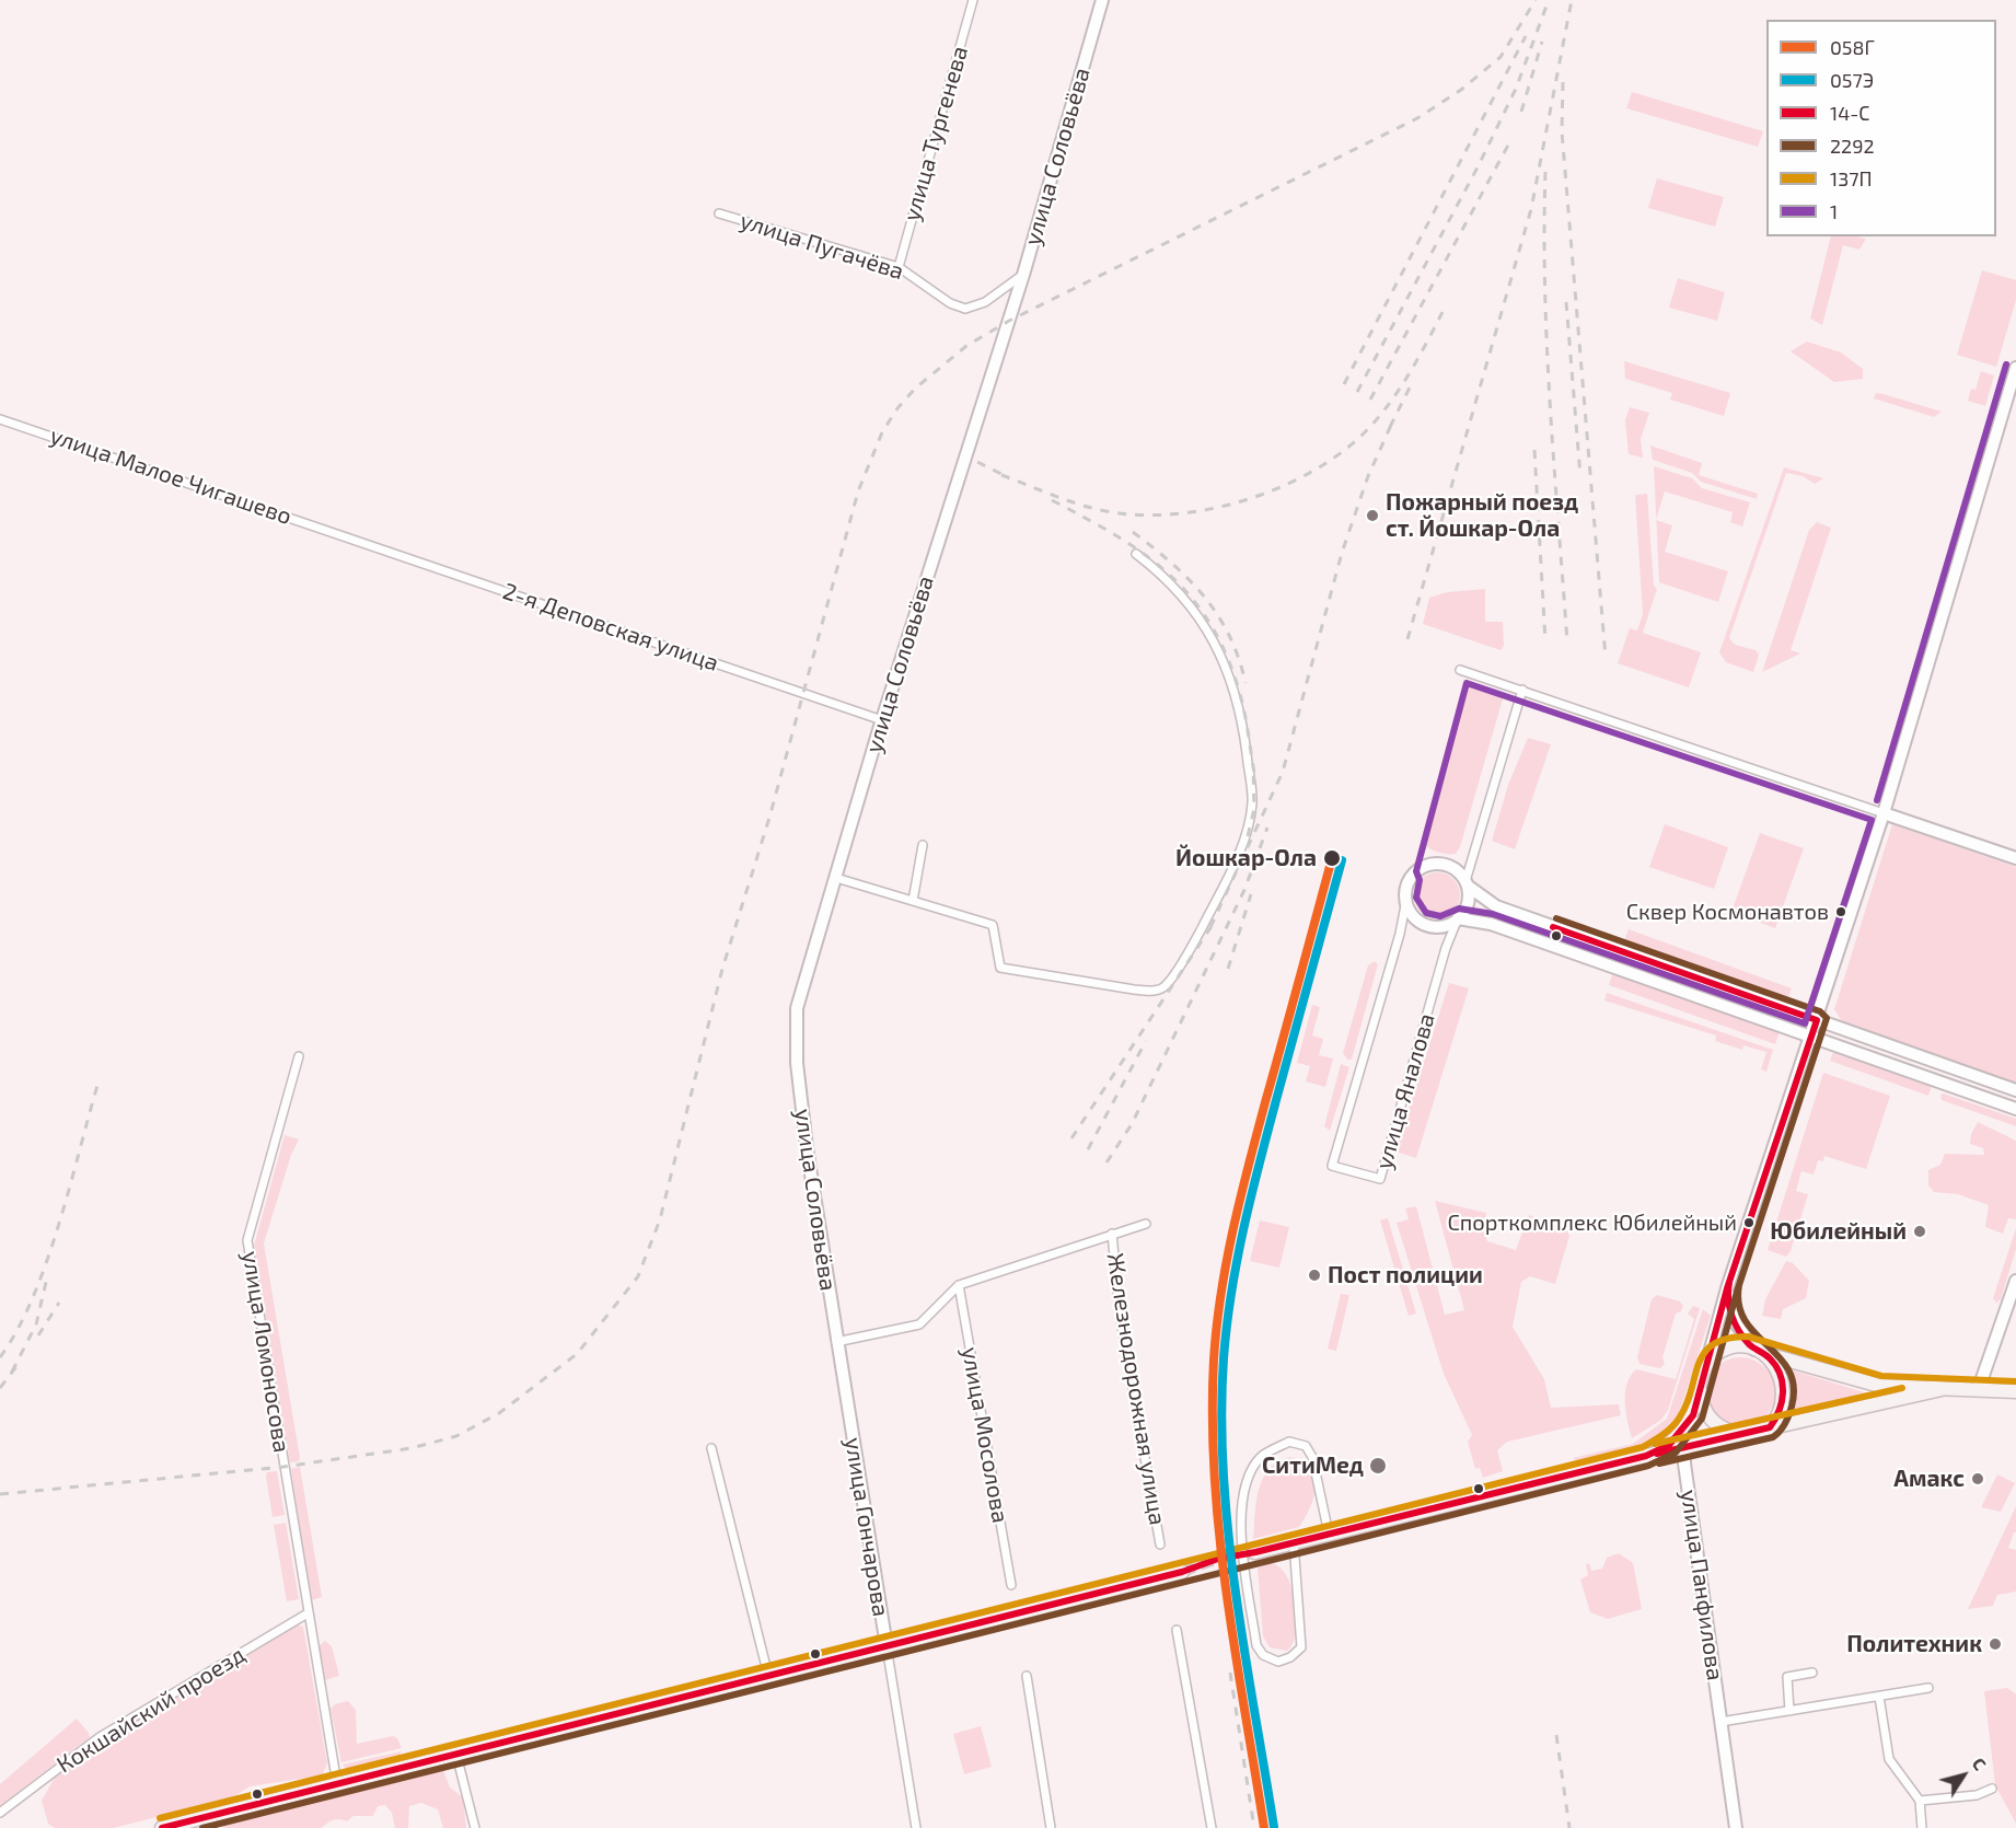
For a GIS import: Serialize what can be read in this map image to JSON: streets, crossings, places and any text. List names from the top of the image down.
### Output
{
  "streets": {
    "main road": ["улица Соловьёва", "улица Гончарова", "улица Панфилова"],
    "street": [
      "улица Тургенева",
      "улица Пугачёва",
      "улица Малое Чигашево",
      "2-я Деповская улица",
      "улица Яналова",
      "улица Ломоносова",
      "Железнодорожная улица",
      "улица Мосолова",
      "Кокшайский проезд"
    ]
  },
  "crossings": [
    ["улица Тургенева", "улица Пугачёва"],
    ["улица Соловьёва", "улица Пугачёва"],
    ["улица Соловьёва", "2-я Деповская улица"],
    ["улица Соловьёва", "улица Гончарова"],
    ["улица Малое Чигашево", "2-я Деповская улица"],
    ["улица Ломоносова", "Кокшайский проезд"]
  ],
  "places": [
    "Пожарный поезд ст. Йошкар-Ола",
    "Йошкар-Ола",
    "Сквер Космонавтов",
    "Спорткомплекс Юбилейный",
    "Юбилейный",
    "Пост полиции",
    "СитиМед",
    "Амакс",
    "Политехник"
  ],
  "lines": [
    "transit line 1",
    "transit line 058Г",
    "transit line 057Э",
    "transit line 2292",
    "transit line 14-С",
    "transit line 137П"
  ],
  "legend": [
    "058Г",
    "057Э",
    "14-С",
    "2292",
    "137П",
    "1"
  ],
  "north": "top right"
}
